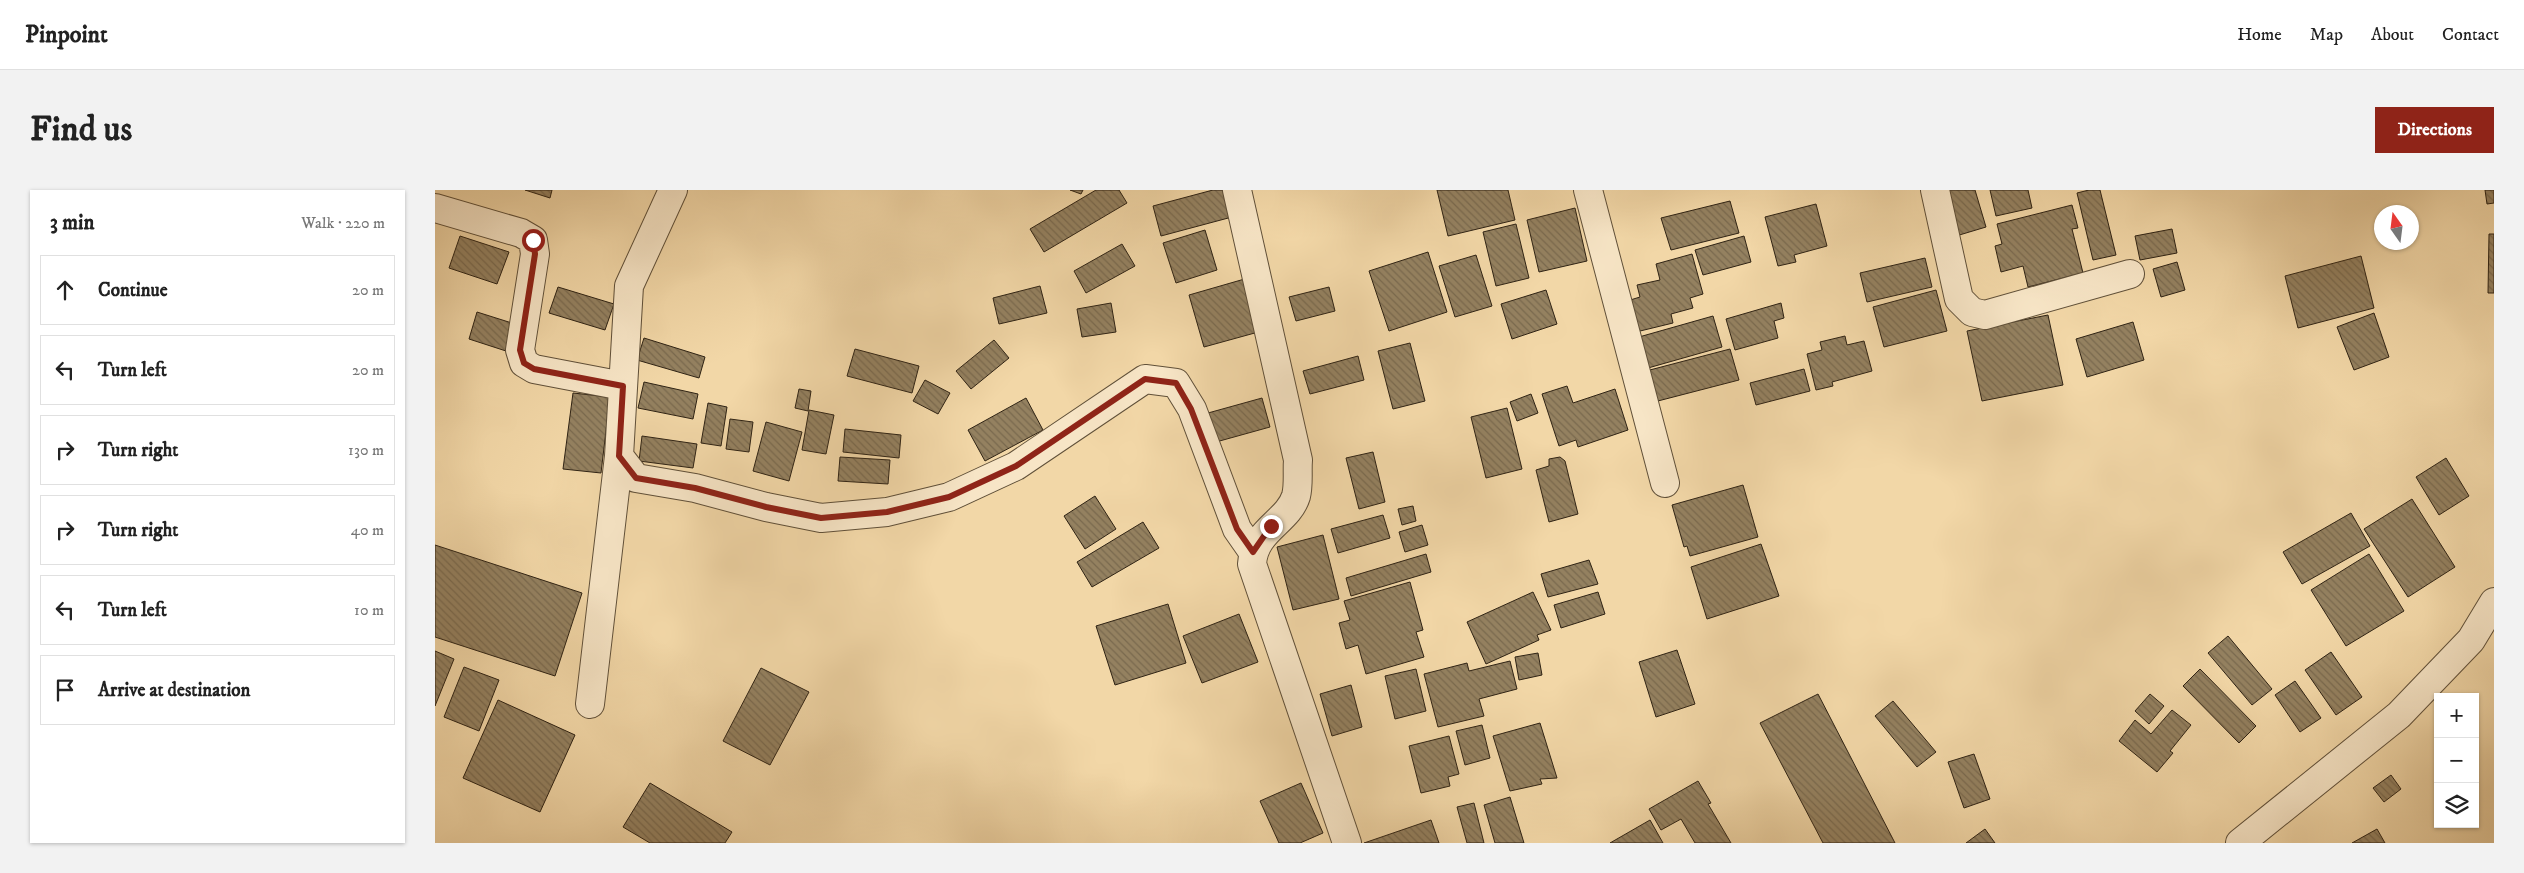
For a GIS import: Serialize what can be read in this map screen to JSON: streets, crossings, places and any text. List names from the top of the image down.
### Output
{
  "north": "top",
  "page": {
    "header": "Pinpoint",
    "nav": [
      "Home",
      "Map",
      "About",
      "Contact"
    ],
    "buttons": "Directions",
    "title": "Find us",
    "heading": ["3 min", "Walk · 220 m"],
    "list": [
      ["Continue", "20 m"],
      ["Turn left", "20 m"],
      ["Turn right", "130 m"],
      ["Turn right", "40 m"],
      ["Turn left", "10 m"],
      "Arrive at destination"
    ],
    "map_buttons": ["+", "−"]
  }
}
